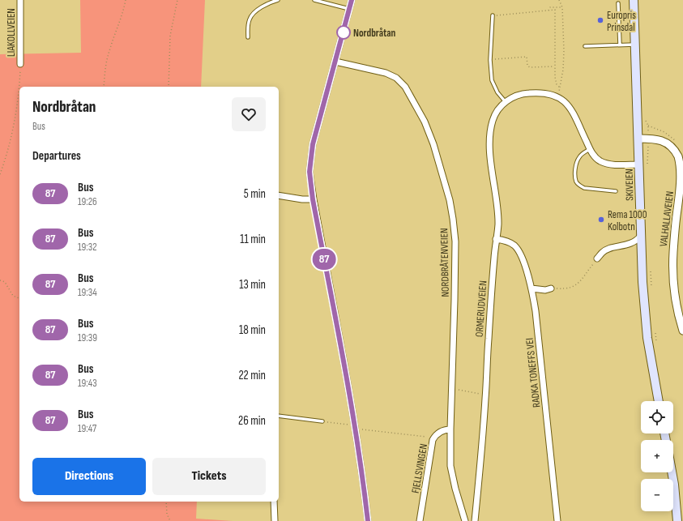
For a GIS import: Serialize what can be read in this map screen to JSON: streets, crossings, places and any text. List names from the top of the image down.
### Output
{
  "streets": {
    "main road": ["SKIVEIEN"],
    "street": [
      "LIAKOLLVEIEN",
      "VALHALLAVEIEN",
      "NORDBRÅTENVEIEN",
      "ORMERUDVEIEN",
      "RADKA TONEFFS VEI",
      "FJELLSVINGEN"
    ]
  },
  "crossings": [
    ["SKIVEIEN", "VALHALLAVEIEN"],
    ["SKIVEIEN", "ORMERUDVEIEN"],
    ["NORDBRÅTENVEIEN", "FJELLSVINGEN"],
    ["ORMERUDVEIEN", "RADKA TONEFFS VEI"]
  ],
  "places": ["Europris Prinsdal", "Nordbråtan", "Rema 1000 Kolbotn"],
  "lines": ["bus line 87"],
  "page": {
    "on_map": "87",
    "heading": [
      ["Nordbråtan", "Bus"],
      "Departures"
    ],
    "list": [
      {
        "mark": "87",
        "name": "Bus",
        "note": "19:26",
        "value": "5 min"
      },
      {
        "mark": "87",
        "name": "Bus",
        "note": "19:32",
        "value": "11 min"
      },
      {
        "mark": "87",
        "name": "Bus",
        "note": "19:34",
        "value": "13 min"
      },
      {
        "mark": "87",
        "name": "Bus",
        "note": "19:39",
        "value": "18 min"
      },
      {
        "mark": "87",
        "name": "Bus",
        "note": "19:43",
        "value": "22 min"
      },
      {
        "mark": "87",
        "name": "Bus",
        "note": "19:47",
        "value": "26 min"
      }
    ],
    "map_buttons": ["+", "−"],
    "buttons": ["Directions", "Tickets"]
  }
}
